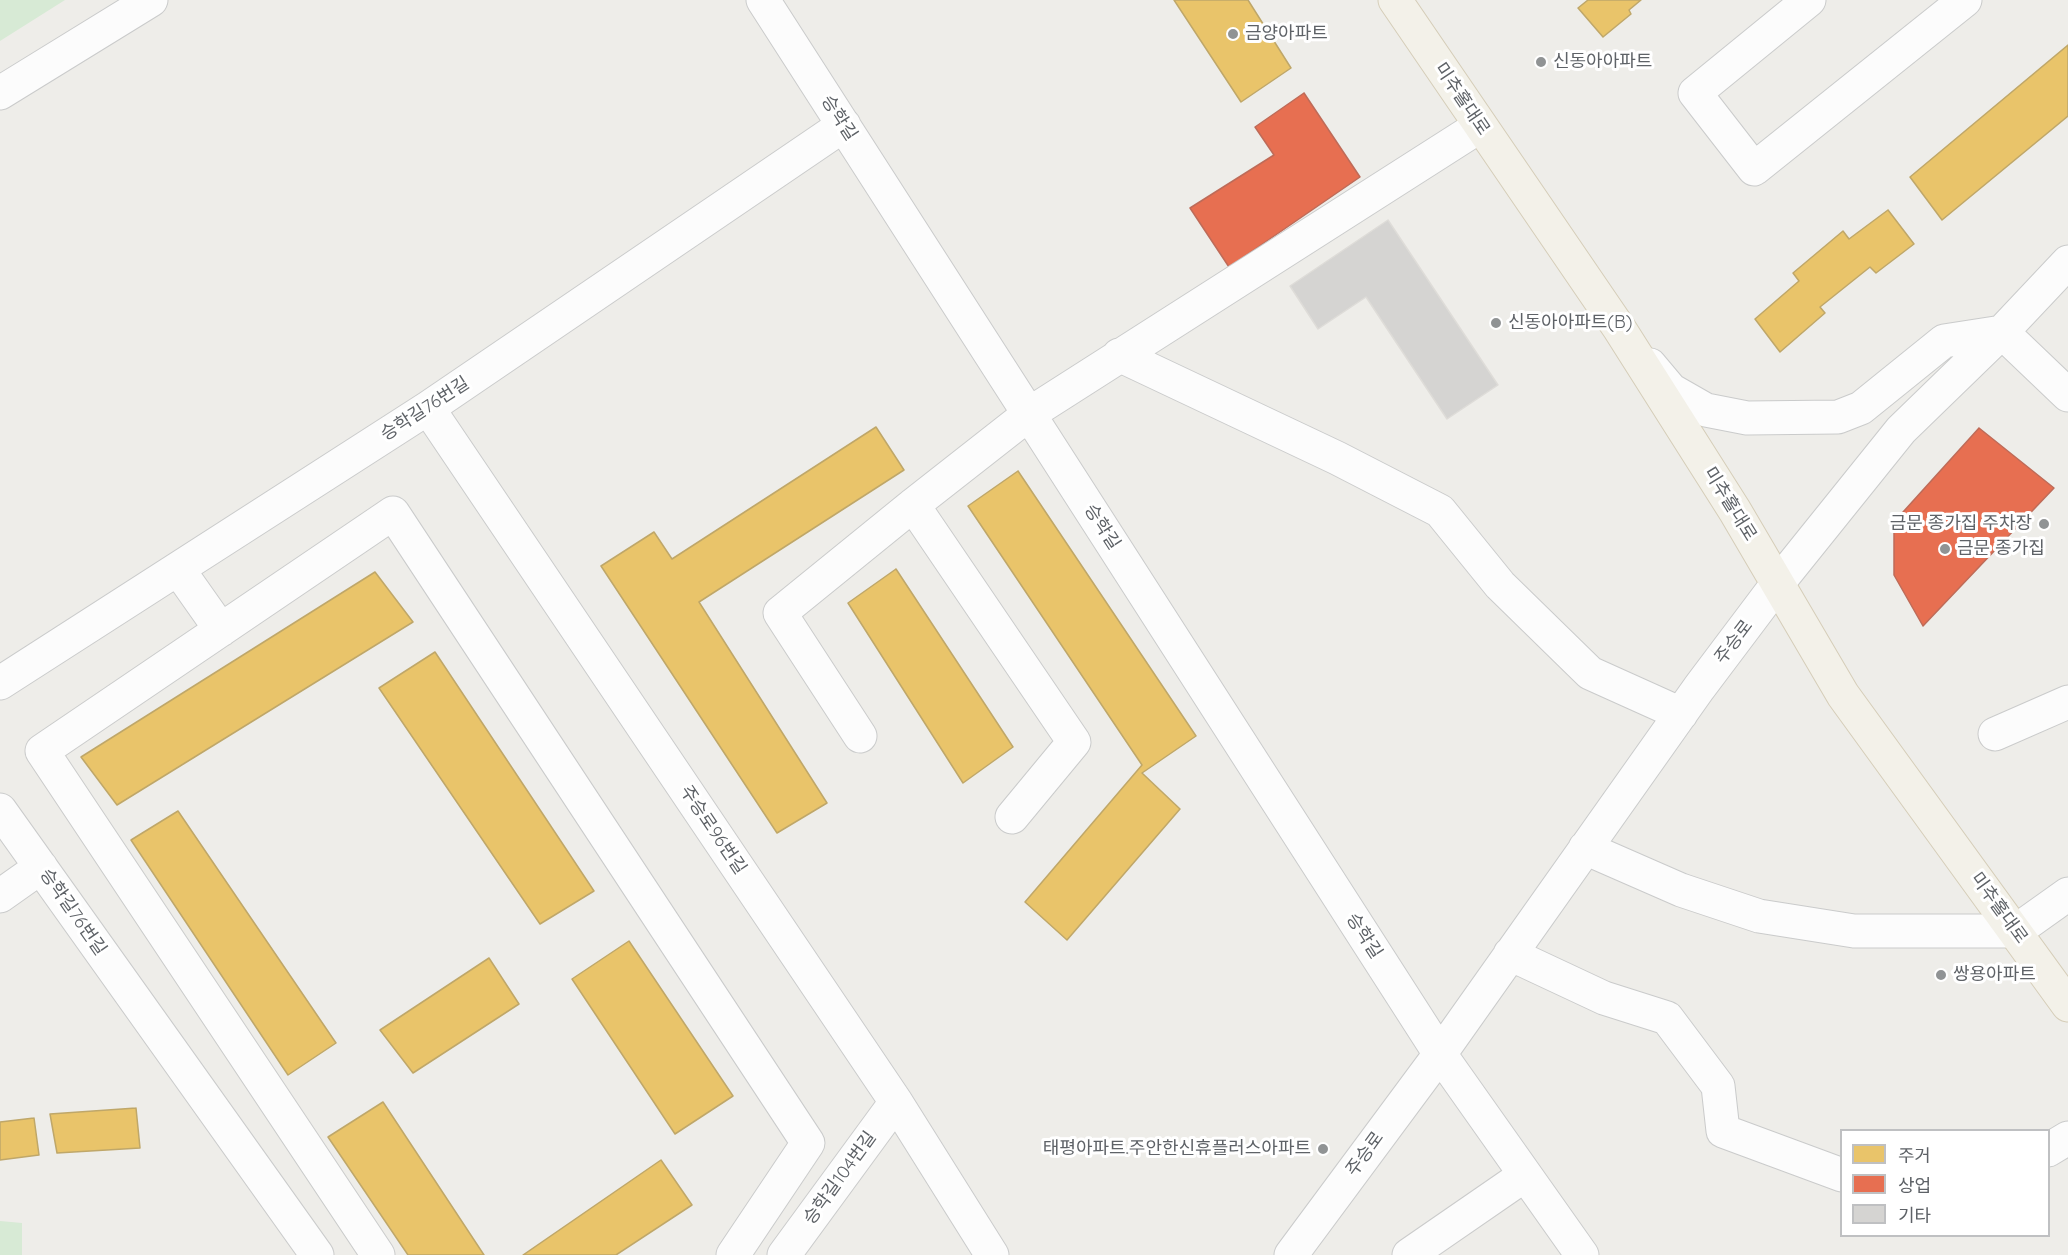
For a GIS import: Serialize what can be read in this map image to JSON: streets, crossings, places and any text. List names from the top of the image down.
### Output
{
  "streets": {
    "main road": ["미추홀대로"],
    "street": [
      "승학길",
      "승학길76번길",
      "주승로",
      "주승로96번길",
      "승학길104번길"
    ]
  },
  "crossings": [
    ["미추홀대로", "주승로"],
    ["승학길", "승학길76번길"],
    ["승학길", "주승로"],
    ["승학길76번길", "주승로96번길"],
    ["주승로96번길", "승학길104번길"]
  ],
  "places": [
    "금양아파트",
    "신동아아파트",
    "신동아아파트(B)",
    "금문 종가집 주차장",
    "금문 종가집",
    "쌍용아파트",
    "태평아파트.주안한신휴플러스아파트"
  ],
  "legend": ["주거", "상업", "기타"]
}
